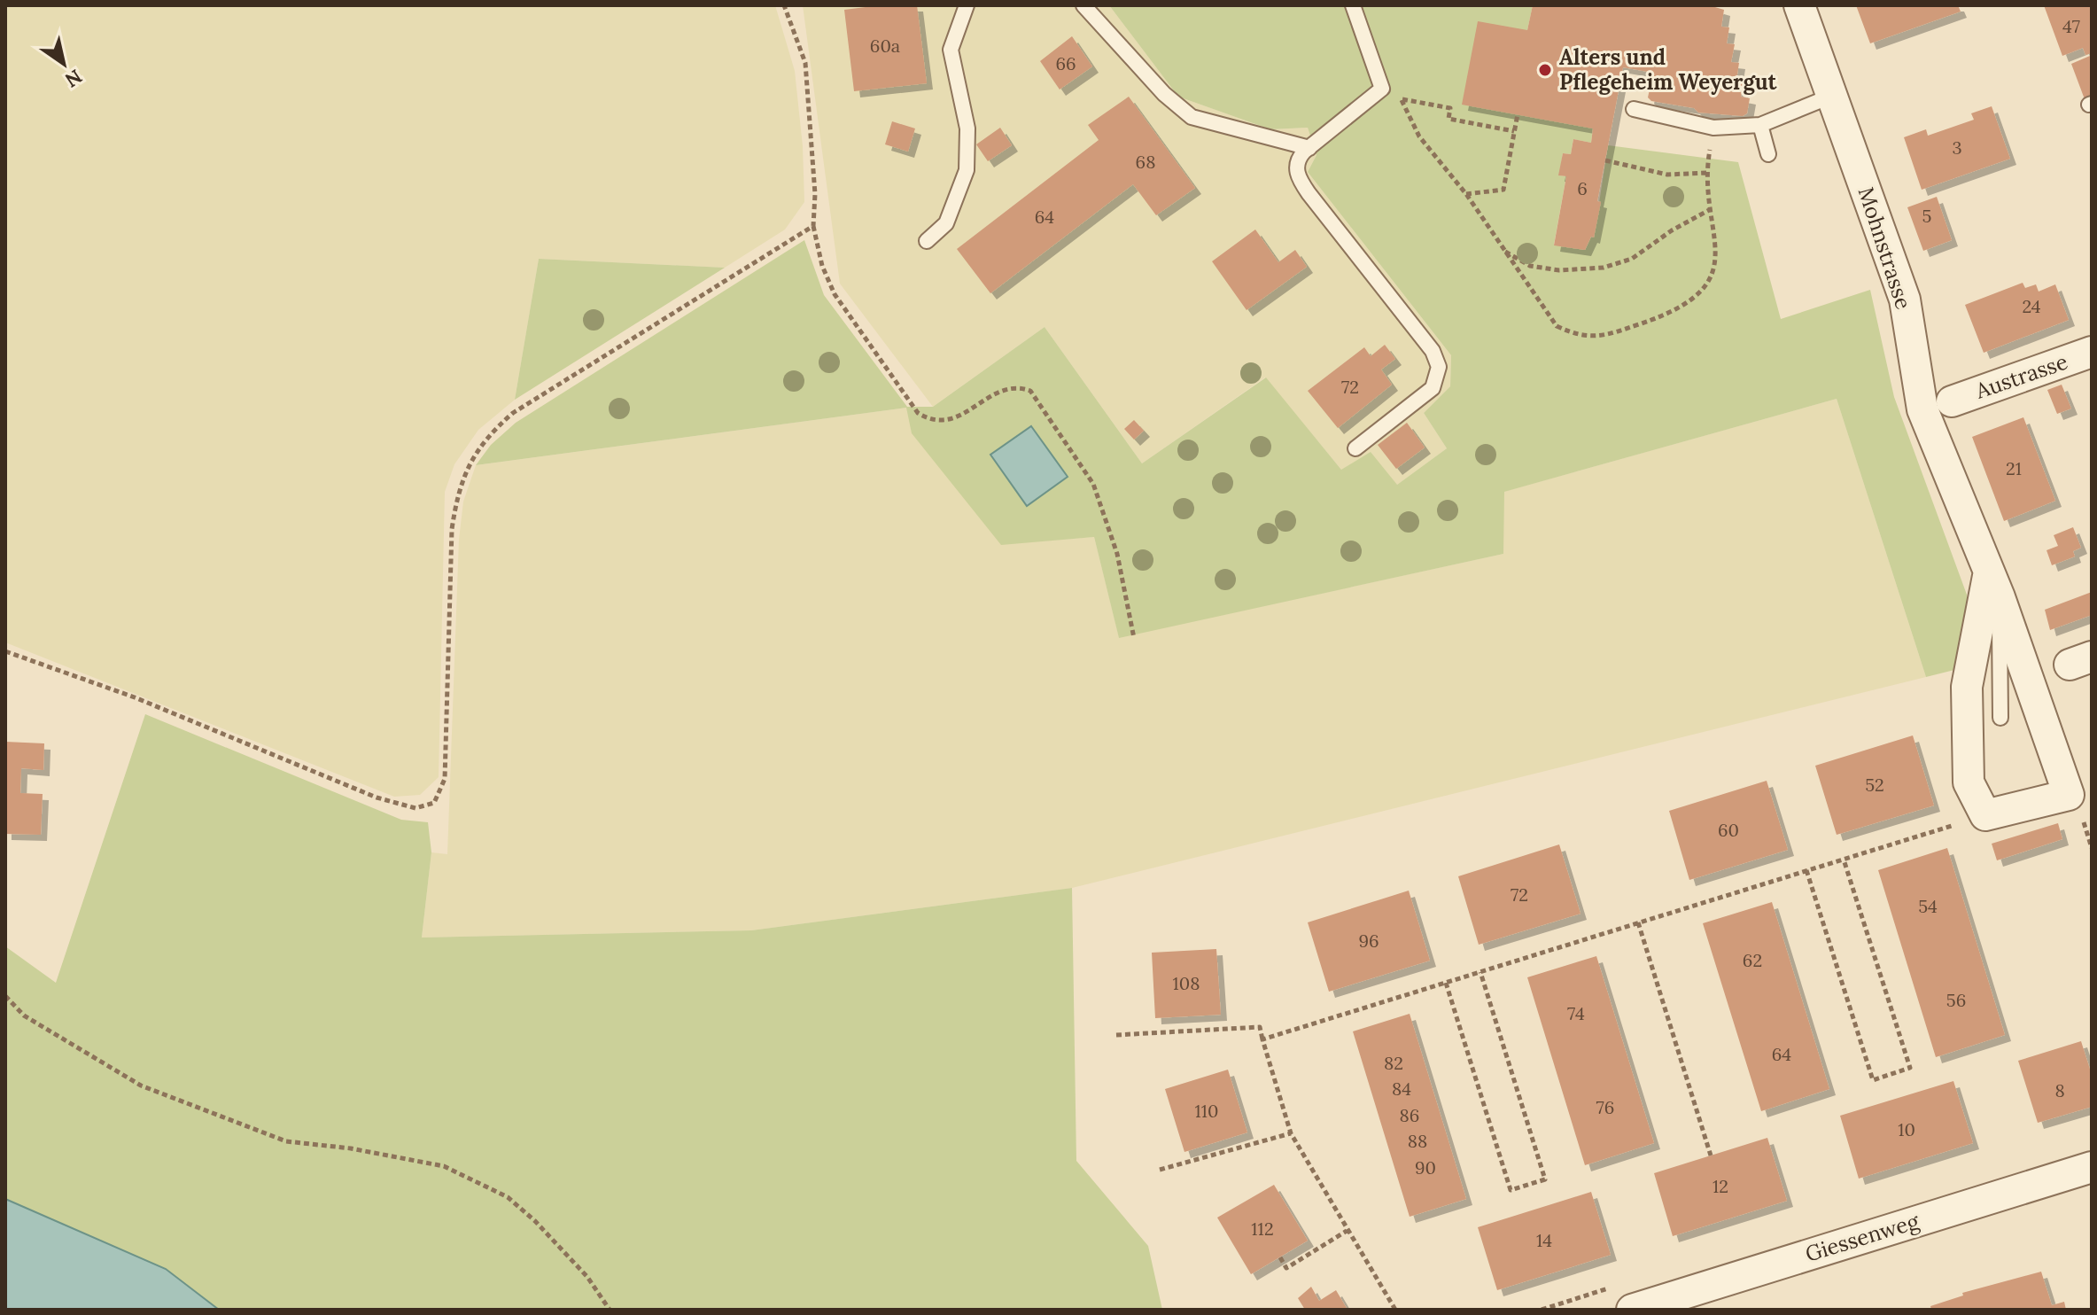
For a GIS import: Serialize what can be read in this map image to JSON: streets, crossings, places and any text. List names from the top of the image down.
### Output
{
  "streets": {
    "street": ["Mohnstrasse", "Austrasse", "Giessenweg"]
  },
  "places": ["Alters und Pflegeheim Weyergut"],
  "house_numbers": [
    "47",
    "60a",
    "66",
    "3",
    "68",
    "6",
    "5",
    "64",
    "24",
    "72",
    "21",
    "52",
    "60",
    "72",
    "54",
    "96",
    "62",
    "108",
    "56",
    "74",
    "64",
    "82",
    "84",
    "8",
    "76",
    "110",
    "86",
    "10",
    "88",
    "90",
    "12",
    "112",
    "14"
  ],
  "north": "bottom right"
}
